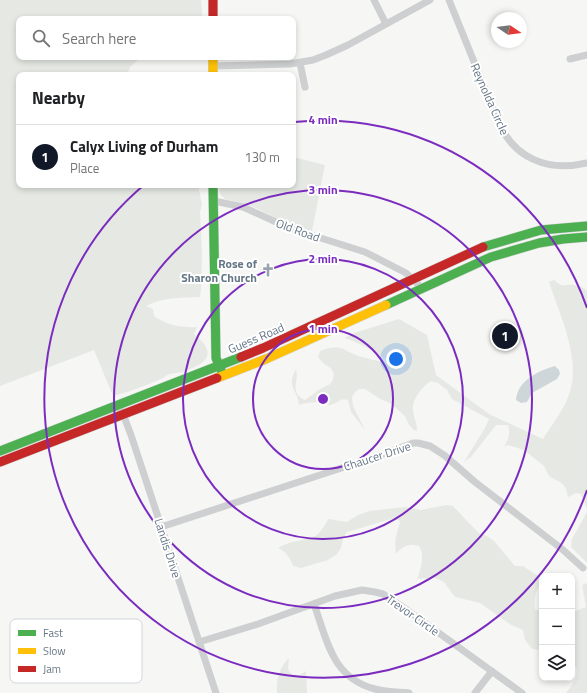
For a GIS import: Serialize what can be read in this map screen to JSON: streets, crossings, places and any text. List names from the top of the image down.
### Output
{
  "streets": {
    "main road": ["Guess Road"],
    "street": [
      "Reynolda Circle",
      "Old Road",
      "Chaucer Drive",
      "Landis Drive",
      "Trevor Circle"
    ]
  },
  "crossings": [
    ["Old Road", "Guess Road"],
    ["Guess Road", "Landis Drive"],
    ["Chaucer Drive", "Landis Drive"],
    ["Landis Drive", "Trevor Circle"]
  ],
  "places": {
    "church": ["Rose of Sharon Church"]
  },
  "legend": ["Fast", "Slow", "Jam"],
  "north": "right",
  "page": {
    "search": "Search here",
    "heading": "Nearby",
    "list": [
      {
        "mark": "1",
        "name": "Calyx Living of Durham",
        "note": "Place",
        "value": "130 m"
      }
    ],
    "pins": "1",
    "map_buttons": ["+", "−"]
  },
  "rings": [
    "4 min",
    "3 min",
    "2 min",
    "1 min"
  ]
}
